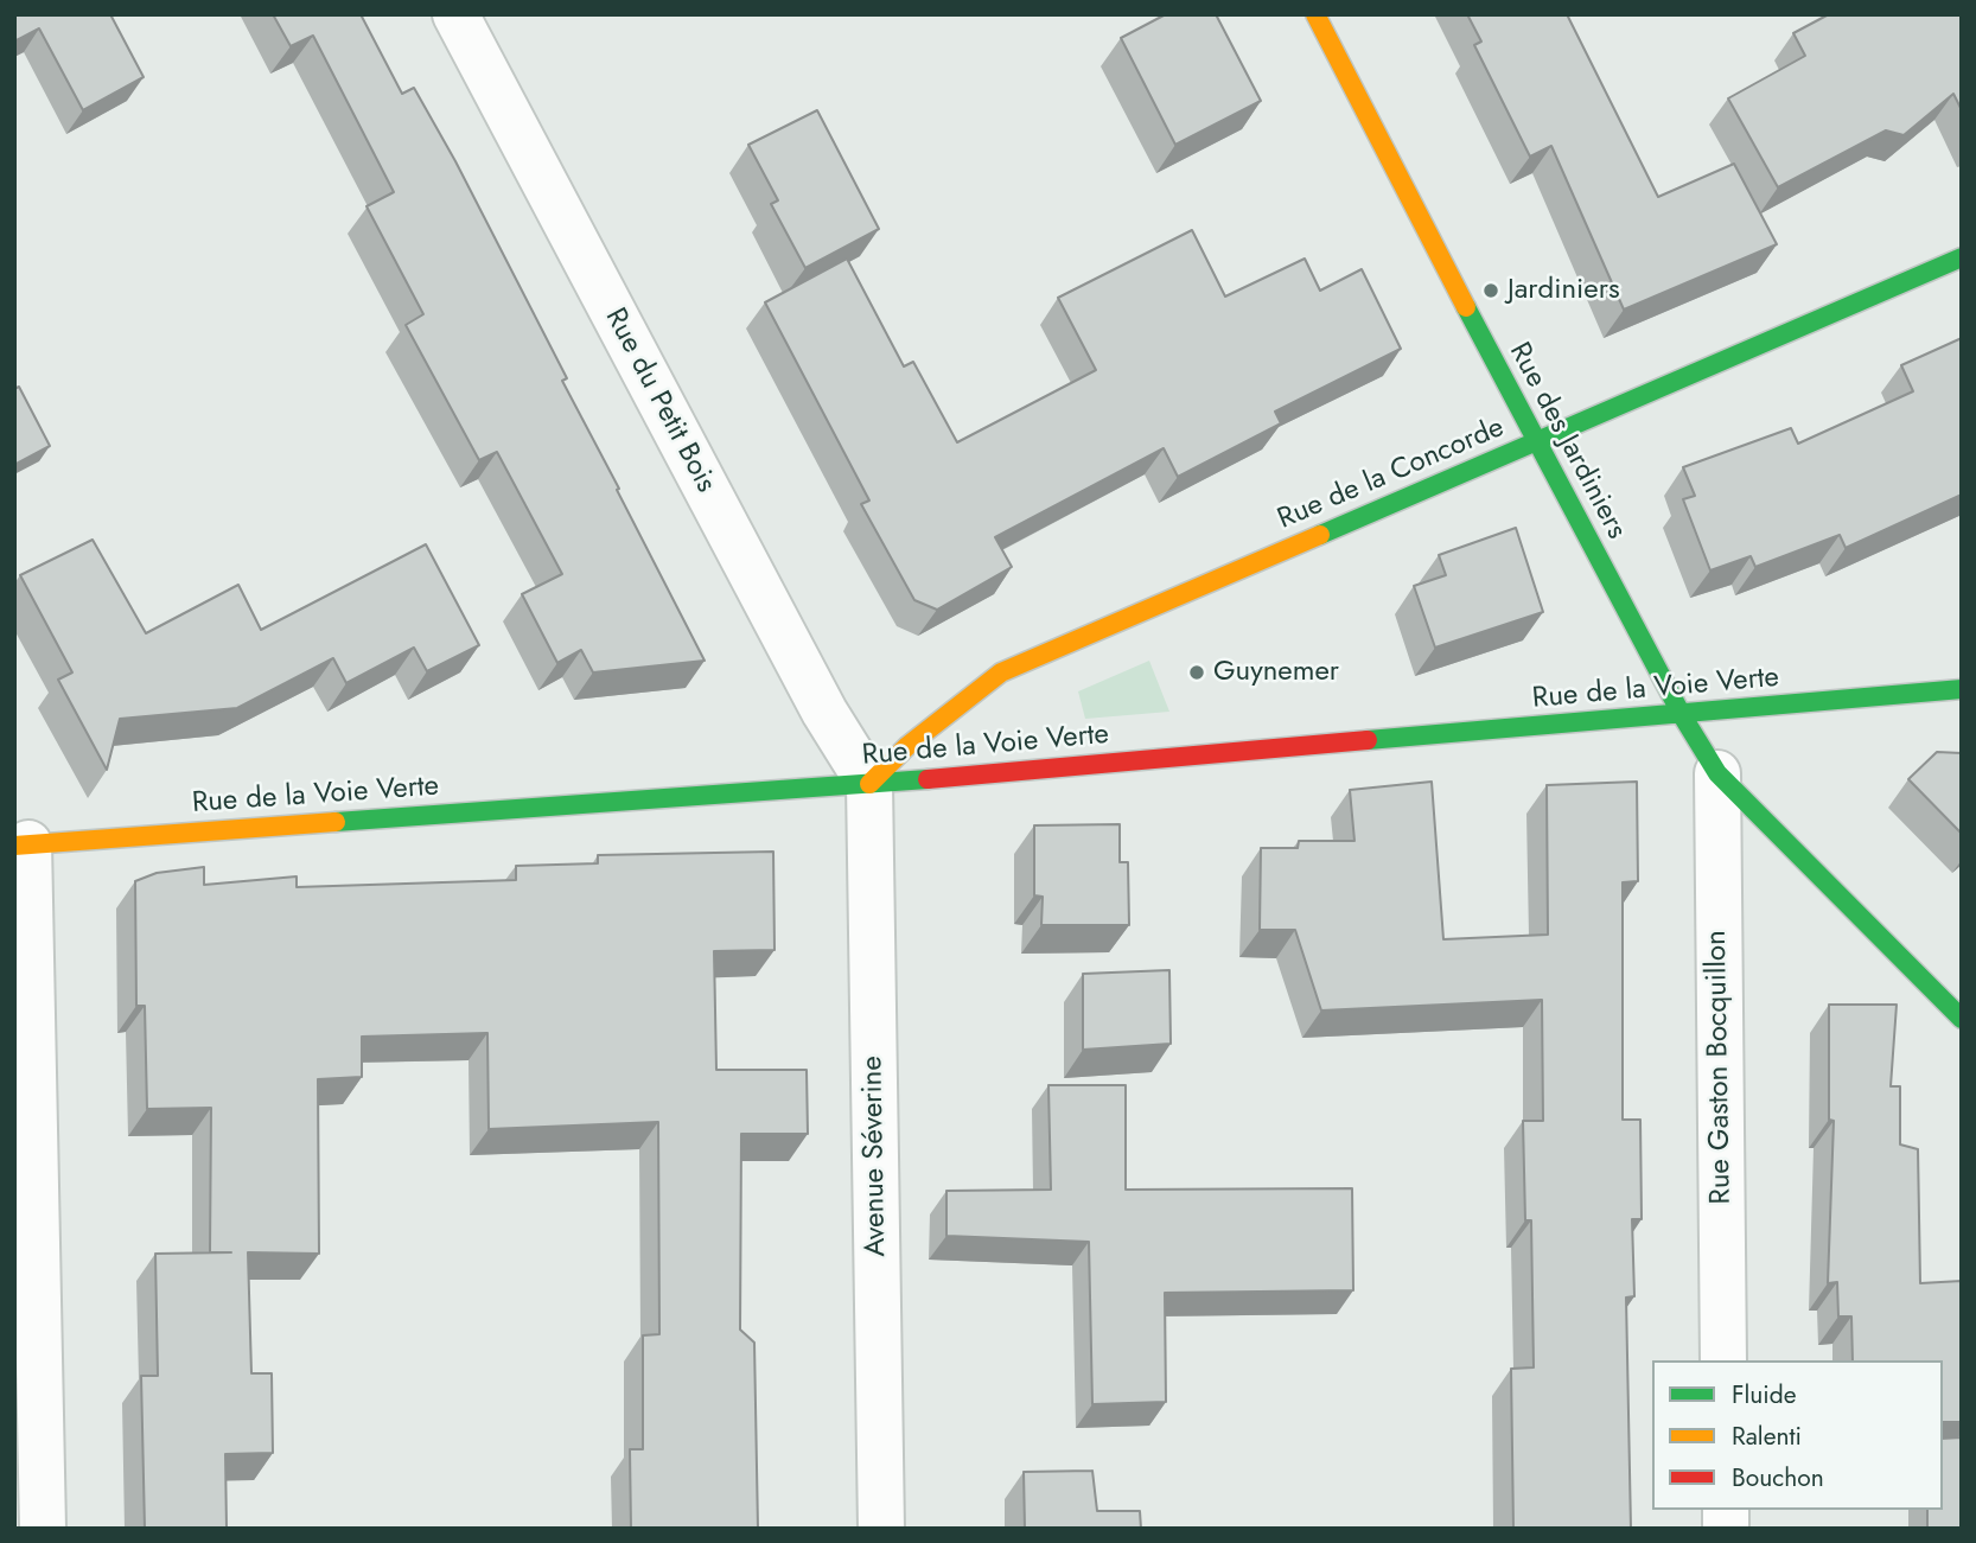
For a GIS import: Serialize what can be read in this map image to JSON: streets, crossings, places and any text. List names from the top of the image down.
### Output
{
  "streets": {
    "street": [
      "Rue du Petit Bois",
      "Rue des Jardiniers",
      "Rue de la Concorde",
      "Rue de la Voie Verte",
      "Rue Gaston Bocquillon",
      "Avenue Séverine"
    ]
  },
  "crossings": [
    ["Rue du Petit Bois", "Rue de la Concorde"],
    ["Rue du Petit Bois", "Rue de la Voie Verte"],
    ["Rue du Petit Bois", "Avenue Séverine"],
    ["Rue des Jardiniers", "Rue de la Concorde"],
    ["Rue des Jardiniers", "Rue de la Voie Verte"],
    ["Rue des Jardiniers", "Rue Gaston Bocquillon"],
    ["Rue de la Concorde", "Rue de la Voie Verte"],
    ["Rue de la Concorde", "Avenue Séverine"],
    ["Rue de la Voie Verte", "Avenue Séverine"]
  ],
  "places": ["Jardiniers", "Guynemer"],
  "legend": ["Fluide", "Ralenti", "Bouchon"]
}
